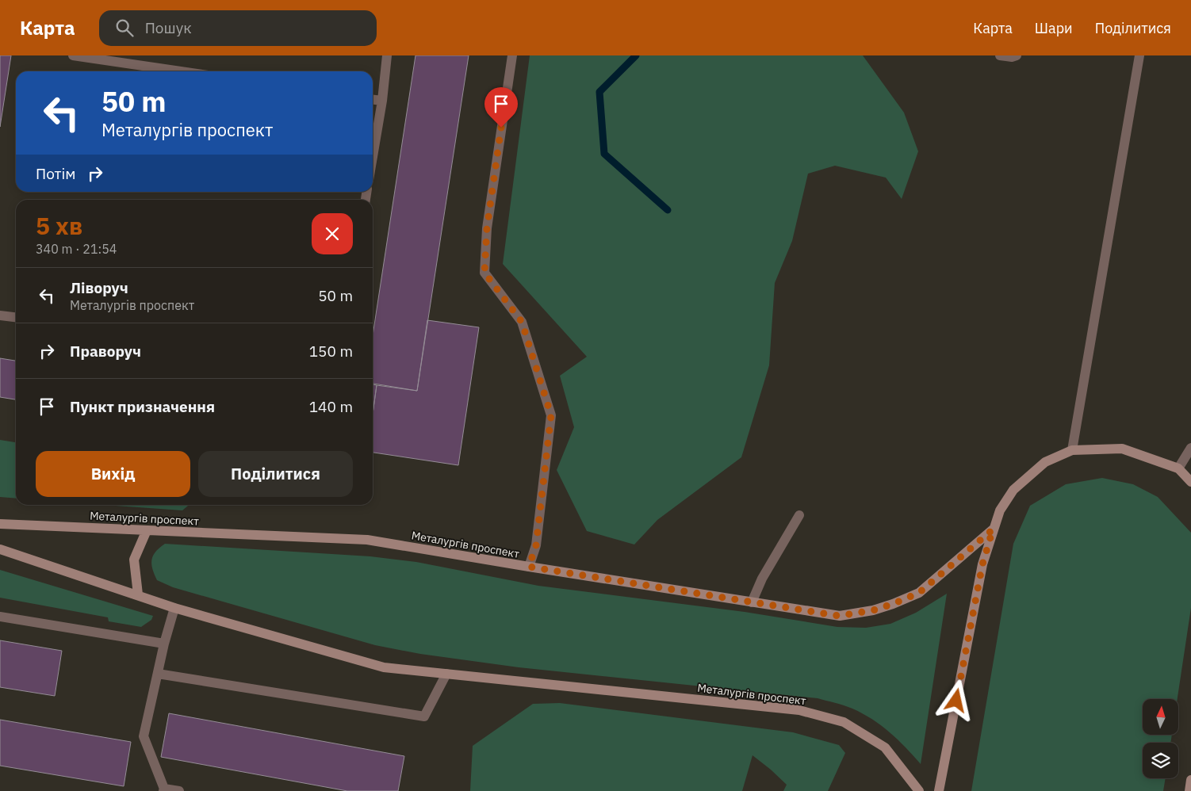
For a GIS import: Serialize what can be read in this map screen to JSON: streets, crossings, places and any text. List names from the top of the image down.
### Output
{
  "streets": {
    "street": ["Металургів проспект"]
  },
  "north": "top",
  "page": {
    "header": "Карта",
    "search": "Пошук",
    "nav": ["Карта", "Шари", "Поділитися"],
    "turn": ["50 m", "Металургів проспект"],
    "then": "Потім",
    "heading": ["5 хв", "340 m · 21:54"],
    "list": [
      {
        "name": "Ліворуч",
        "note": "Металургів проспект",
        "value": "50 m"
      },
      {
        "name": "Праворуч",
        "value": "150 m"
      },
      {
        "name": "Пункт призначення",
        "value": "140 m"
      }
    ],
    "buttons": ["Вихід", "Поділитися"]
  }
}
